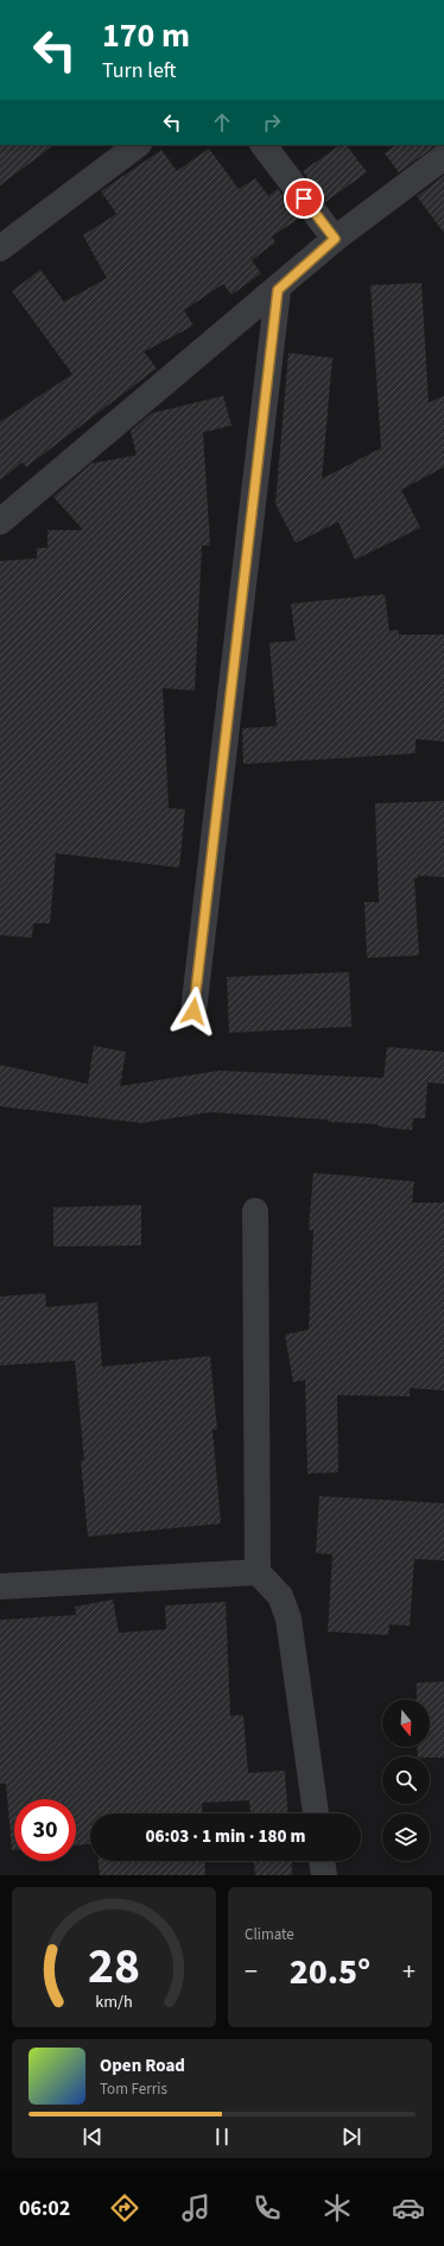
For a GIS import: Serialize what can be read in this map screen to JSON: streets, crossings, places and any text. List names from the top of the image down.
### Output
{
  "north": "bottom",
  "page": {
    "turn": ["170 m", "Turn left"],
    "limit": "30",
    "trip": "06:03 · 1 min · 180 m",
    "tile": "Climate",
    "heat": ["−", "20.5°", "+"],
    "song": ["Open Road", "Tom Ferris"],
    "tabs": "06:02",
    "gauge": ["28", "km/h"]
  }
}
